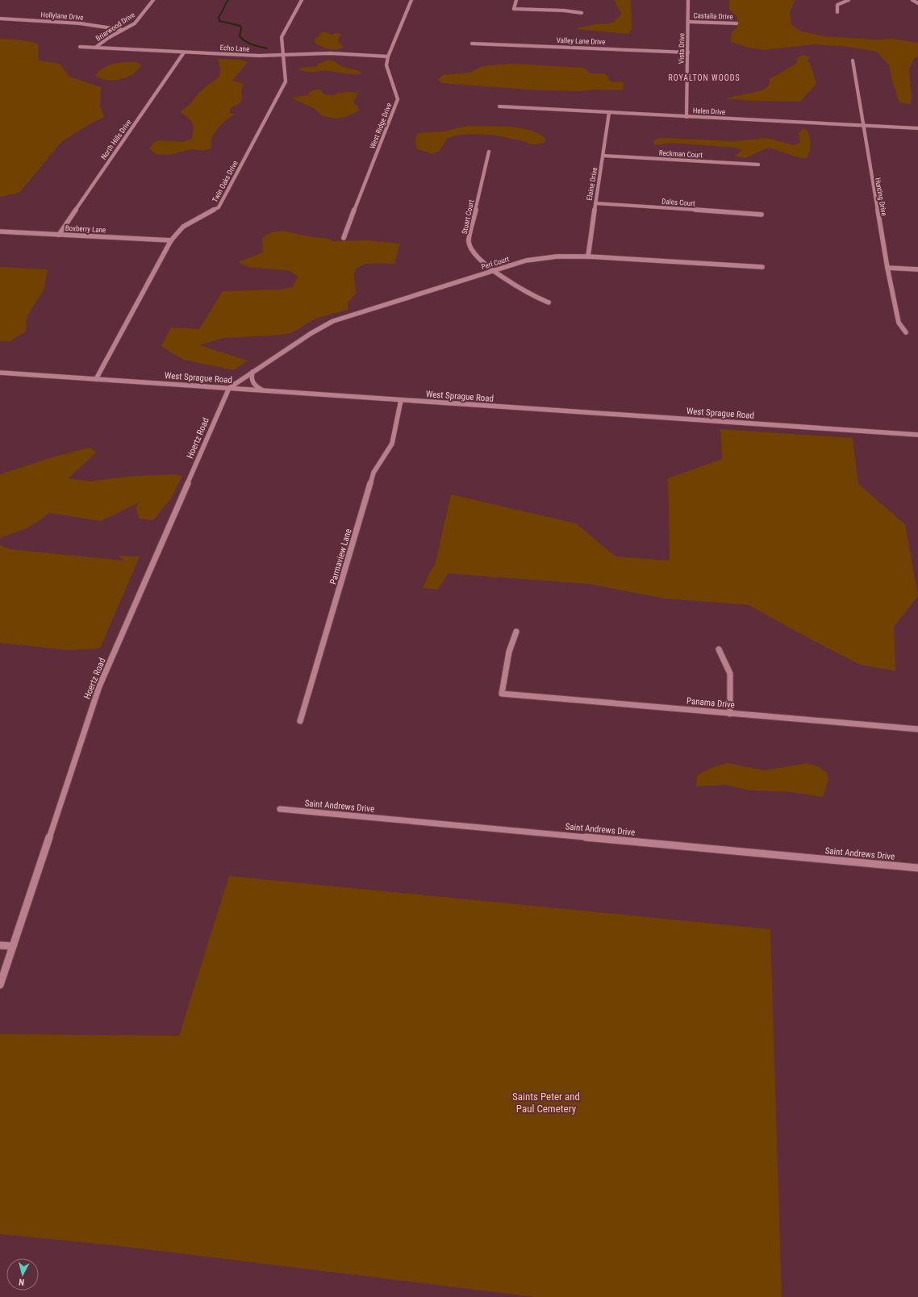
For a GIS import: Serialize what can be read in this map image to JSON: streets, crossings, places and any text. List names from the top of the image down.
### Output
{
  "streets": {
    "street": [
      "Hollylane Drive",
      "Castalia Drive",
      "Briarwood Drive",
      "Valley Lane Drive",
      "Echo Lane",
      "Vista Drive",
      "Helen Drive",
      "West Ridge Drive",
      "North Hills Drive",
      "Reckman Court",
      "Twin Oaks Drive",
      "Elaine Drive",
      "Hunting Drive",
      "Dales Court",
      "Stuart Court",
      "Boxberry Lane",
      "Perl Court",
      "West Sprague Road",
      "Hoertz Road",
      "Parmaview Lane",
      "Panama Drive",
      "Saint Andrews Drive"
    ]
  },
  "crossings": [
    ["Hollylane Drive", "Briarwood Drive"],
    ["Castalia Drive", "Vista Drive"],
    ["Briarwood Drive", "Echo Lane"],
    ["Valley Lane Drive", "Vista Drive"],
    ["Echo Lane", "West Ridge Drive"],
    ["Echo Lane", "North Hills Drive"],
    ["Echo Lane", "Twin Oaks Drive"],
    ["Vista Drive", "Helen Drive"],
    ["Helen Drive", "Elaine Drive"],
    ["Helen Drive", "Hunting Drive"],
    ["North Hills Drive", "Boxberry Lane"],
    ["Reckman Court", "Elaine Drive"],
    ["Twin Oaks Drive", "Boxberry Lane"],
    ["Twin Oaks Drive", "West Sprague Road"],
    ["Elaine Drive", "Dales Court"],
    ["Elaine Drive", "Perl Court"],
    ["Stuart Court", "Perl Court"],
    ["Perl Court", "West Sprague Road"],
    ["Perl Court", "Hoertz Road"],
    ["West Sprague Road", "Hoertz Road"],
    ["West Sprague Road", "Parmaview Lane"]
  ],
  "districts": ["ROYALTON WOODS"],
  "parks": ["Saints Peter and Paul Cemetery"],
  "north": "bottom"
}
